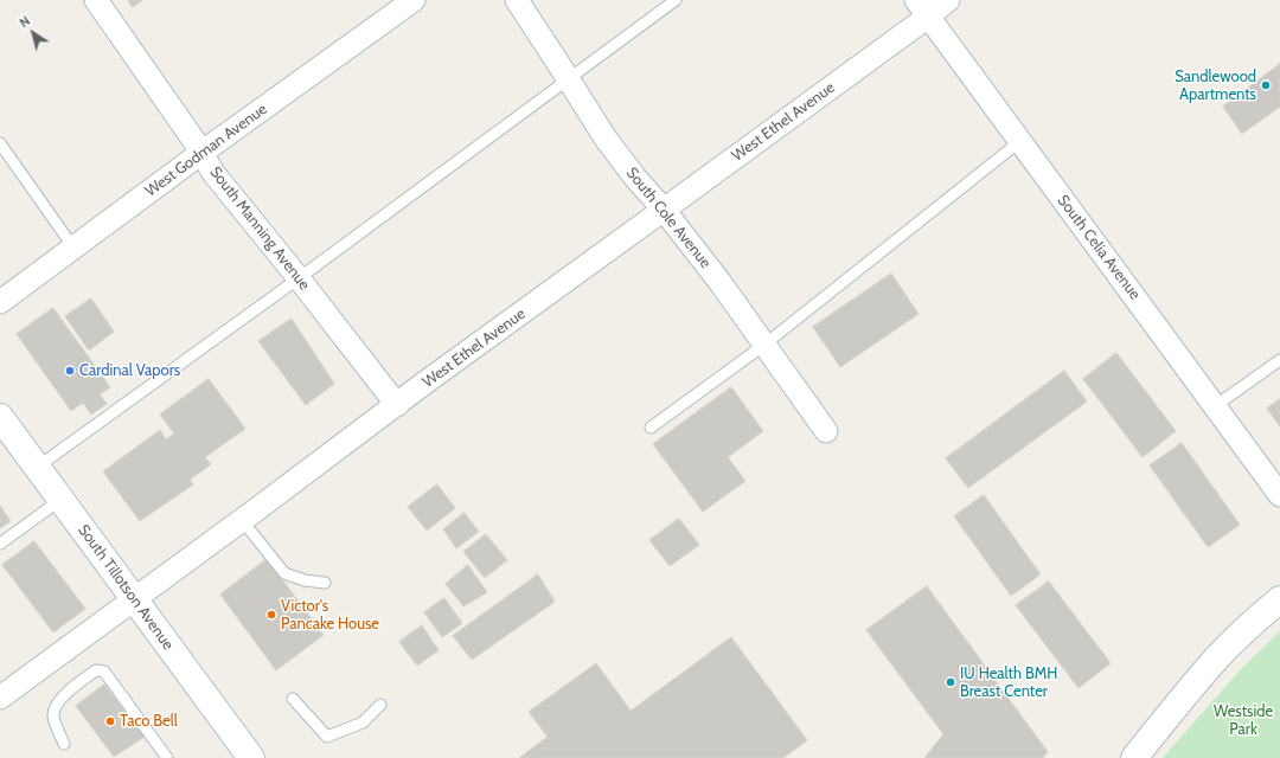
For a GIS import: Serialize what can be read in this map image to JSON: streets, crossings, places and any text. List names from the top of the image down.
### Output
{
  "streets": {
    "main road": ["South Tillotson Avenue"],
    "street": [
      "West Ethel Avenue",
      "West Godman Avenue",
      "South Cole Avenue",
      "South Manning Avenue",
      "South Celia Avenue"
    ]
  },
  "crossings": [
    ["West Ethel Avenue", "South Cole Avenue"],
    ["West Ethel Avenue", "South Manning Avenue"],
    ["West Ethel Avenue", "South Celia Avenue"],
    ["West Ethel Avenue", "South Tillotson Avenue"],
    ["West Godman Avenue", "South Manning Avenue"]
  ],
  "parks": ["Westside Park"],
  "places": [
    "Sandlewood Apartments",
    "Cardinal Vapors",
    "Victor's Pancake House",
    "IU Health BMH Breast Center",
    "Taco Bell"
  ],
  "north": "top left"
}
